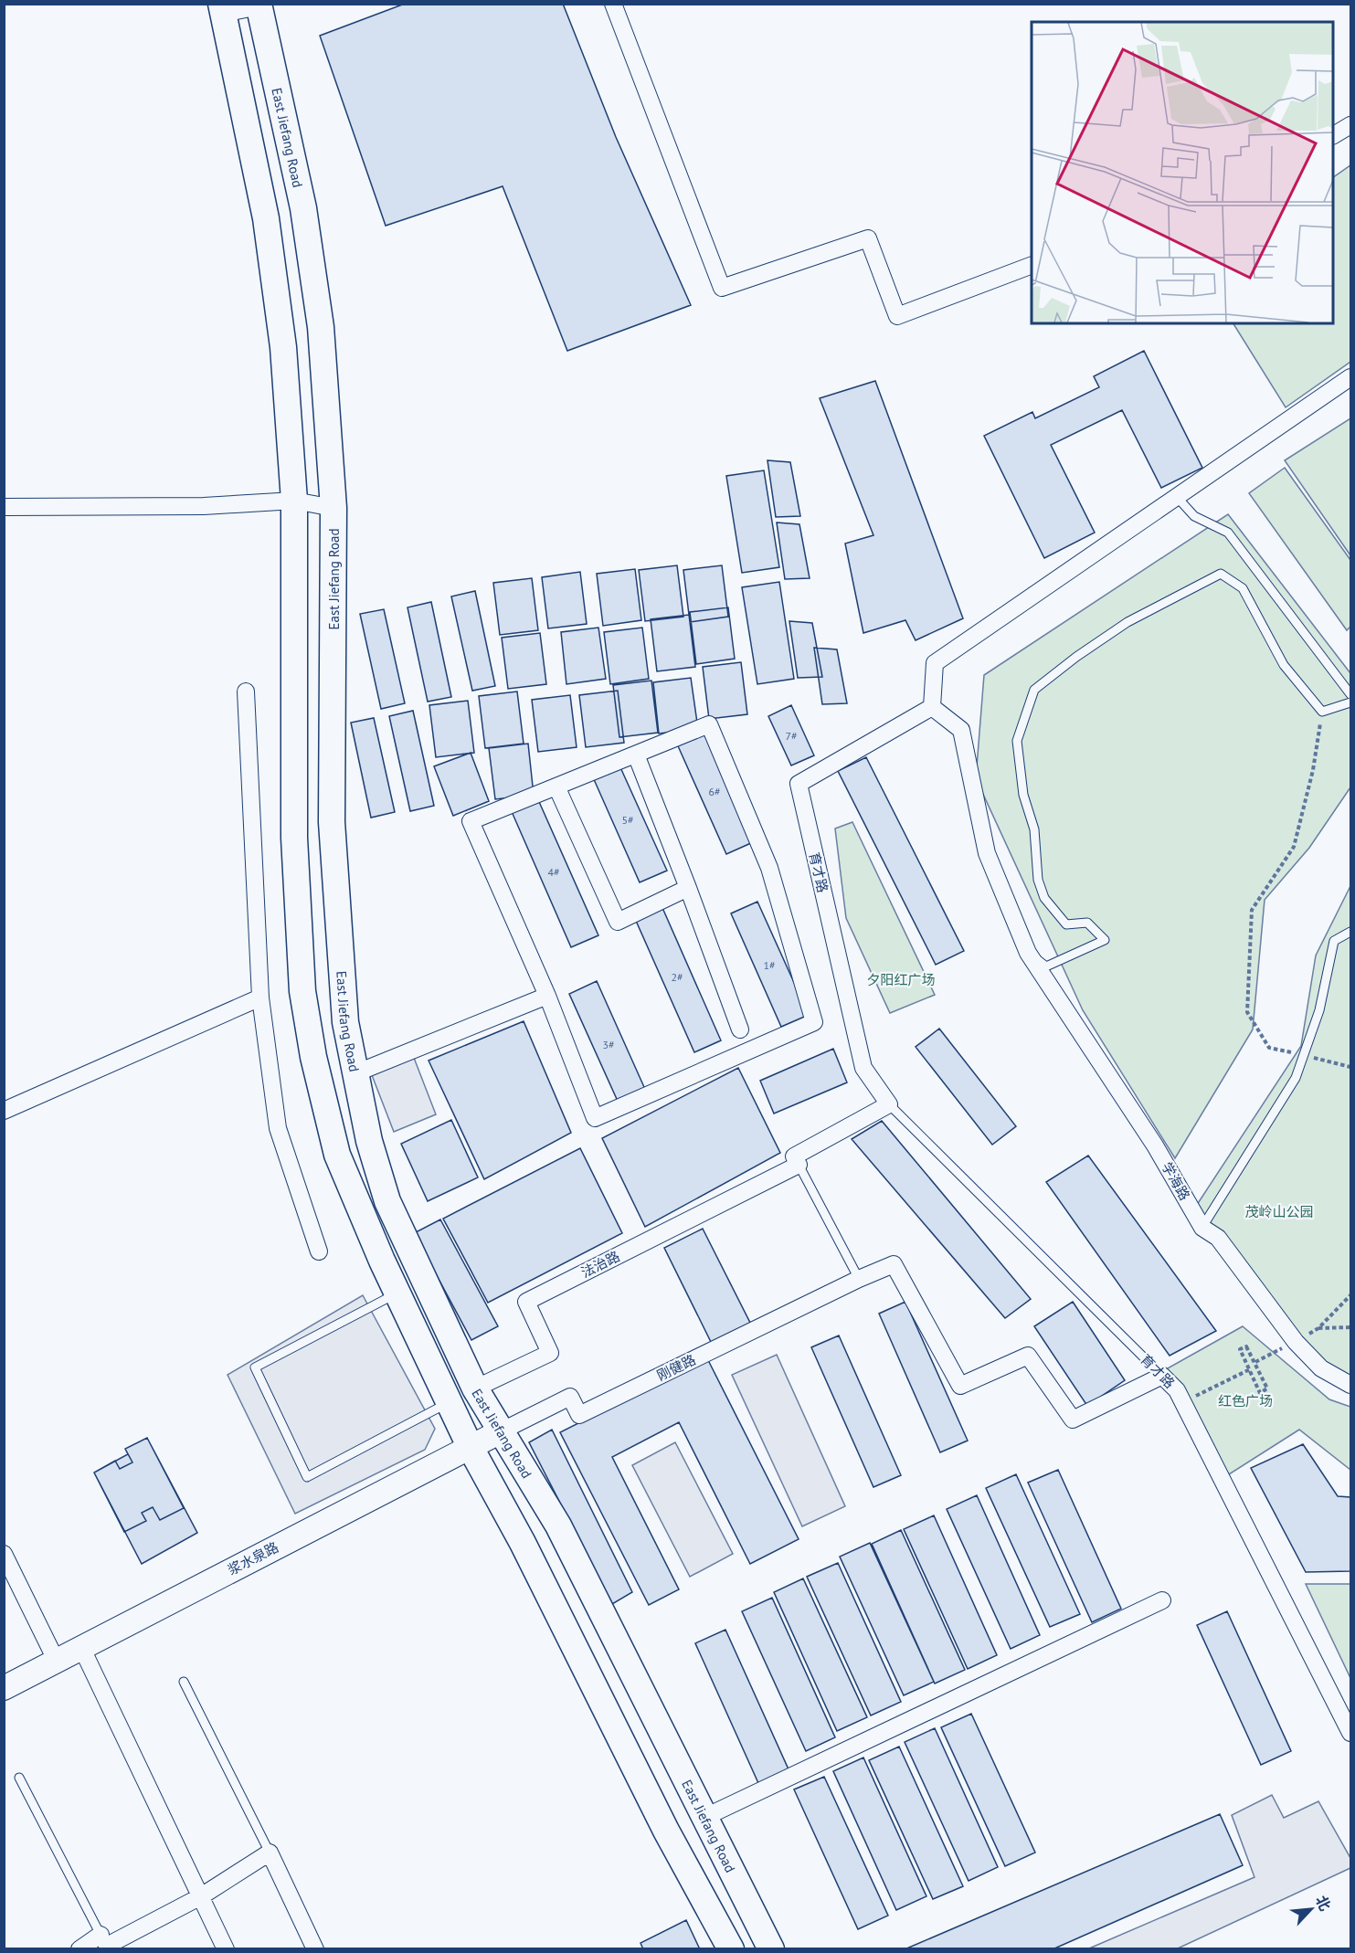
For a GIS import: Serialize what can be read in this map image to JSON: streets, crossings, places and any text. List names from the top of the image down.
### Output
{
  "streets": {
    "main road": ["East Jiefang Road", "浆水泉路"],
    "street": [
      "育才路",
      "学海路",
      "法治路",
      "刚健路"
    ]
  },
  "crossings": [
    ["East Jiefang Road", "法治路"],
    ["East Jiefang Road", "刚健路"],
    ["East Jiefang Road", "浆水泉路"],
    ["育才路", "学海路"],
    ["刚健路", "浆水泉路"]
  ],
  "parks": ["夕阳红广场", "茂岭山公园", "红色广场"],
  "house_numbers": [
    "7#",
    "6#",
    "5#",
    "4#",
    "1#",
    "2#",
    "3#"
  ],
  "north": "top right"
}
